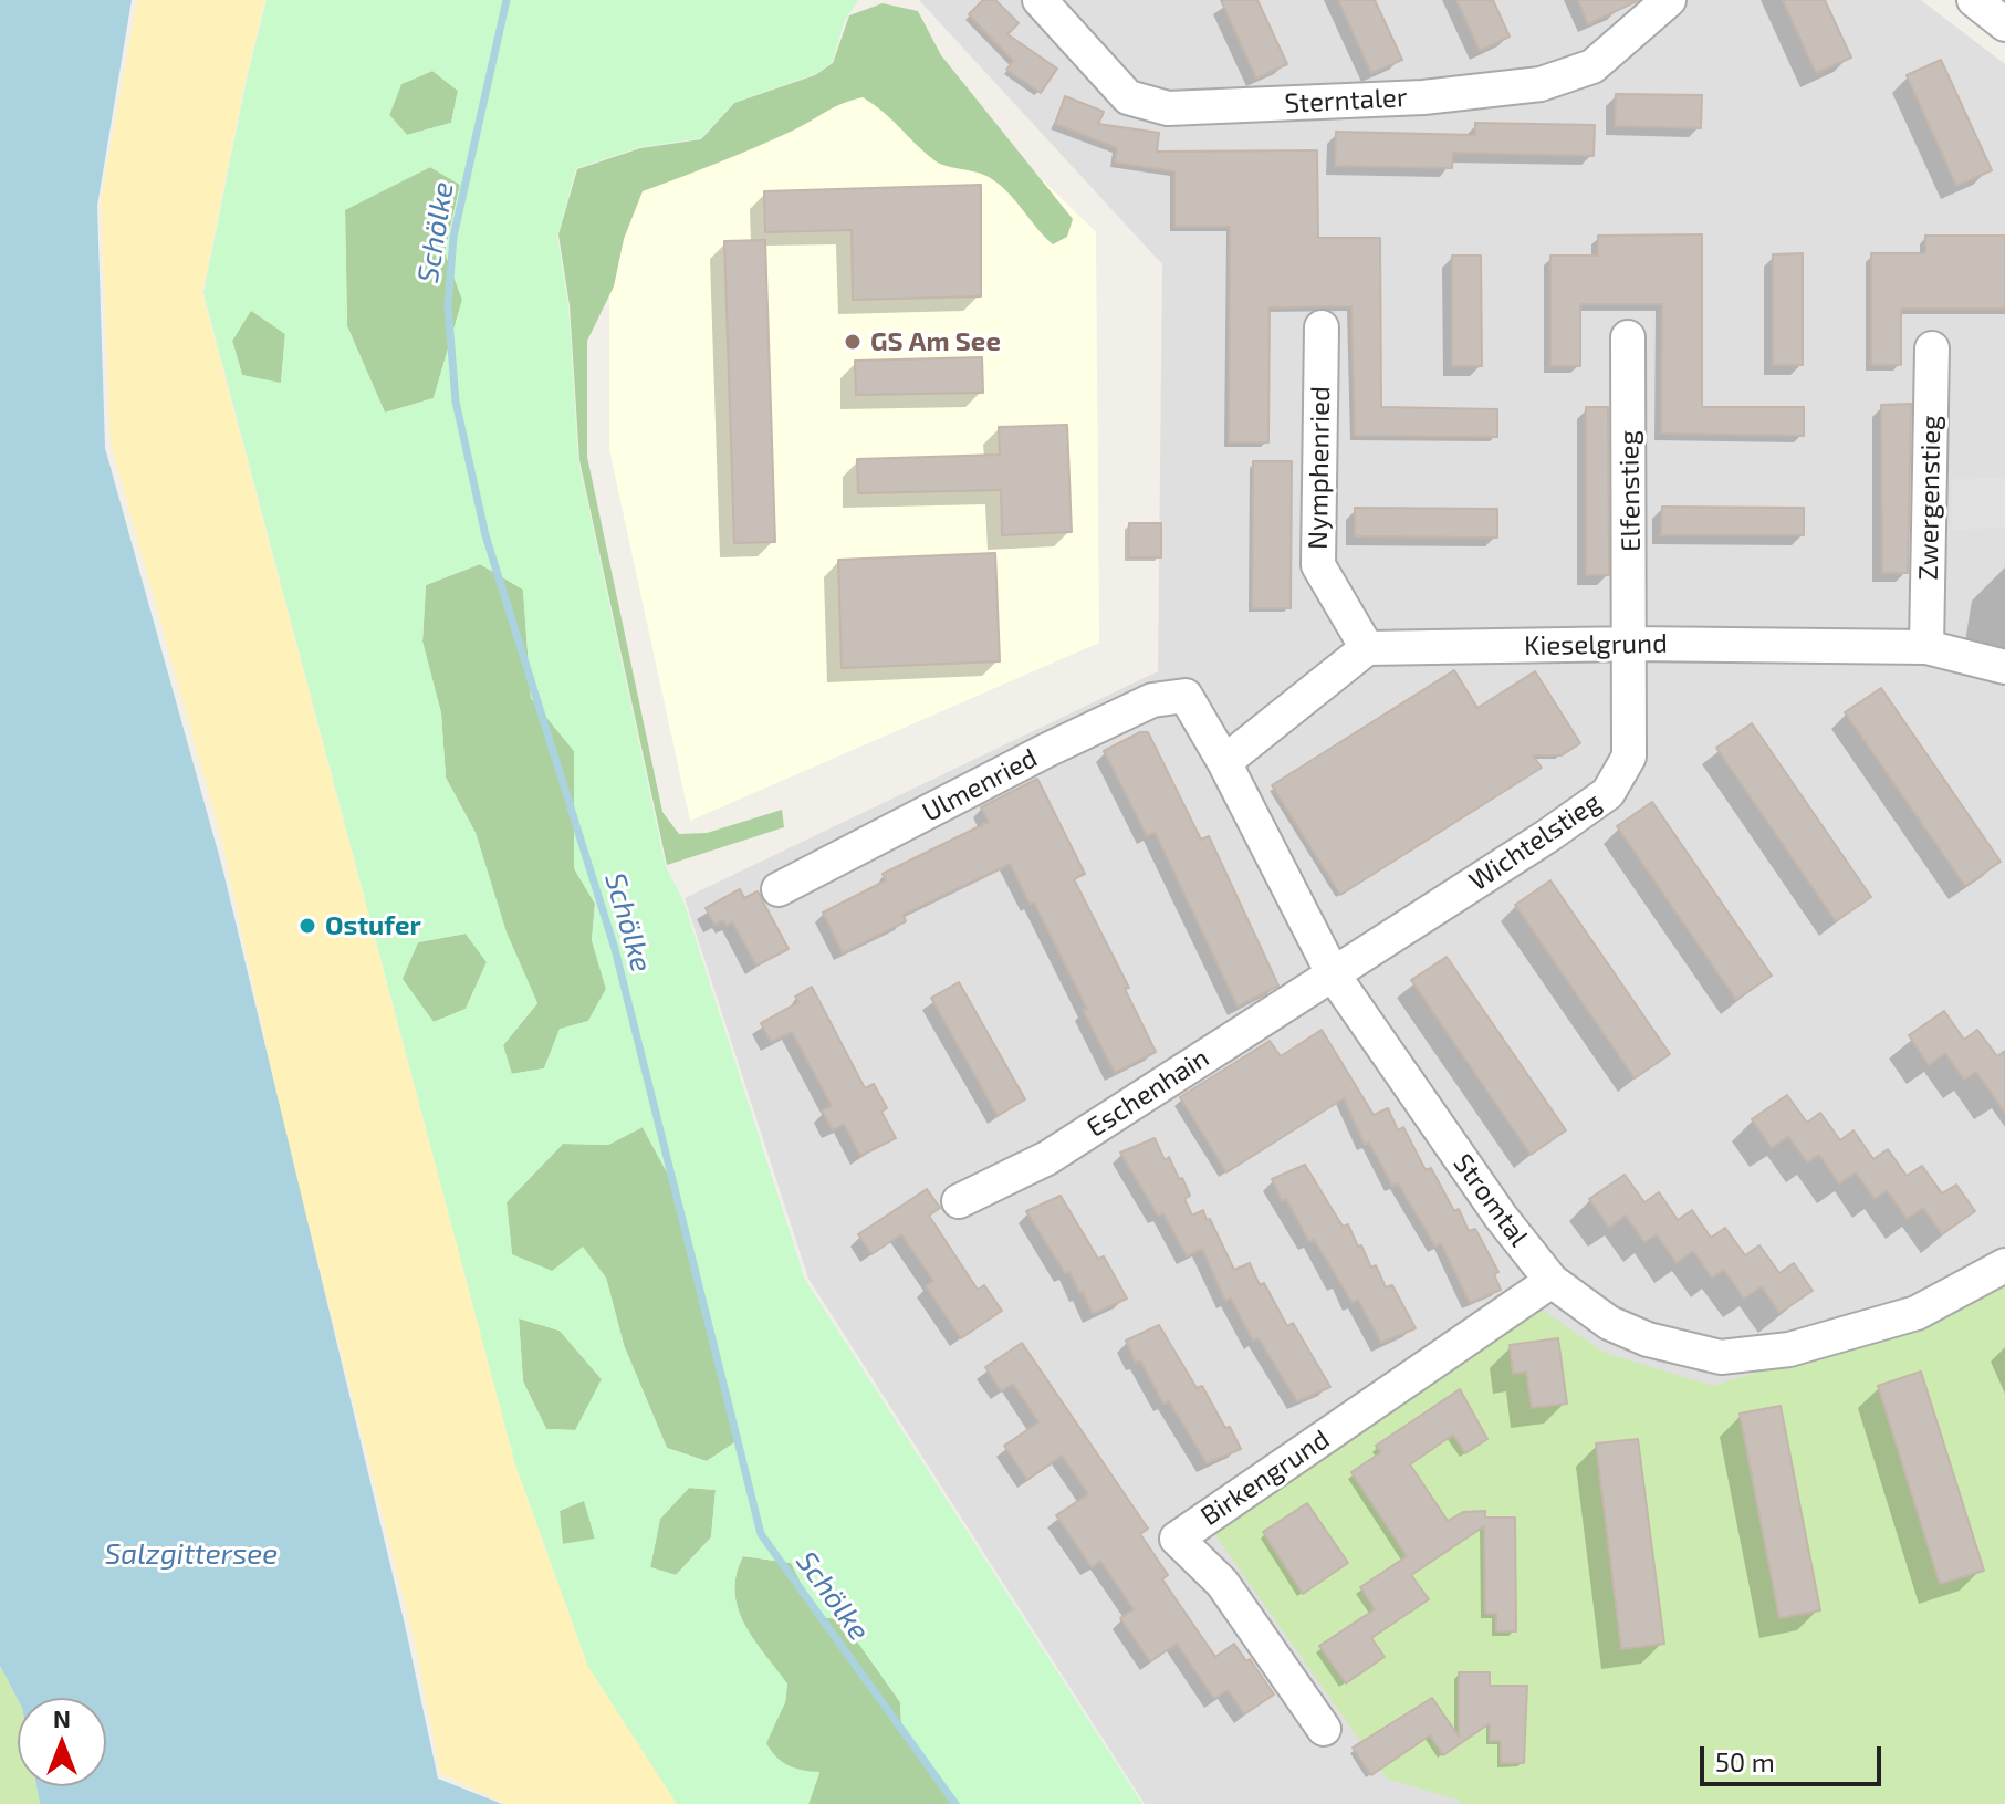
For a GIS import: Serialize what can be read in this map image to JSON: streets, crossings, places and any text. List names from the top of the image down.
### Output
{
  "streets": {
    "street": [
      "Sterntaler",
      "Nymphenried",
      "Elfenstieg",
      "Zwergenstieg",
      "Kieselgrund",
      "Ulmenried",
      "Wichtelstieg",
      "Eschenhain",
      "Stromtal",
      "Birkengrund"
    ]
  },
  "crossings": [
    ["Nymphenried", "Kieselgrund"],
    ["Elfenstieg", "Kieselgrund"],
    ["Elfenstieg", "Wichtelstieg"],
    ["Zwergenstieg", "Kieselgrund"],
    ["Kieselgrund", "Wichtelstieg"],
    ["Ulmenried", "Stromtal"],
    ["Wichtelstieg", "Eschenhain"],
    ["Wichtelstieg", "Stromtal"],
    ["Eschenhain", "Stromtal"],
    ["Stromtal", "Birkengrund"]
  ],
  "water": ["Schölke", "Salzgittersee"],
  "places": ["GS Am See", "Ostufer"],
  "scale_bar": "50 m",
  "north": "top"
}
